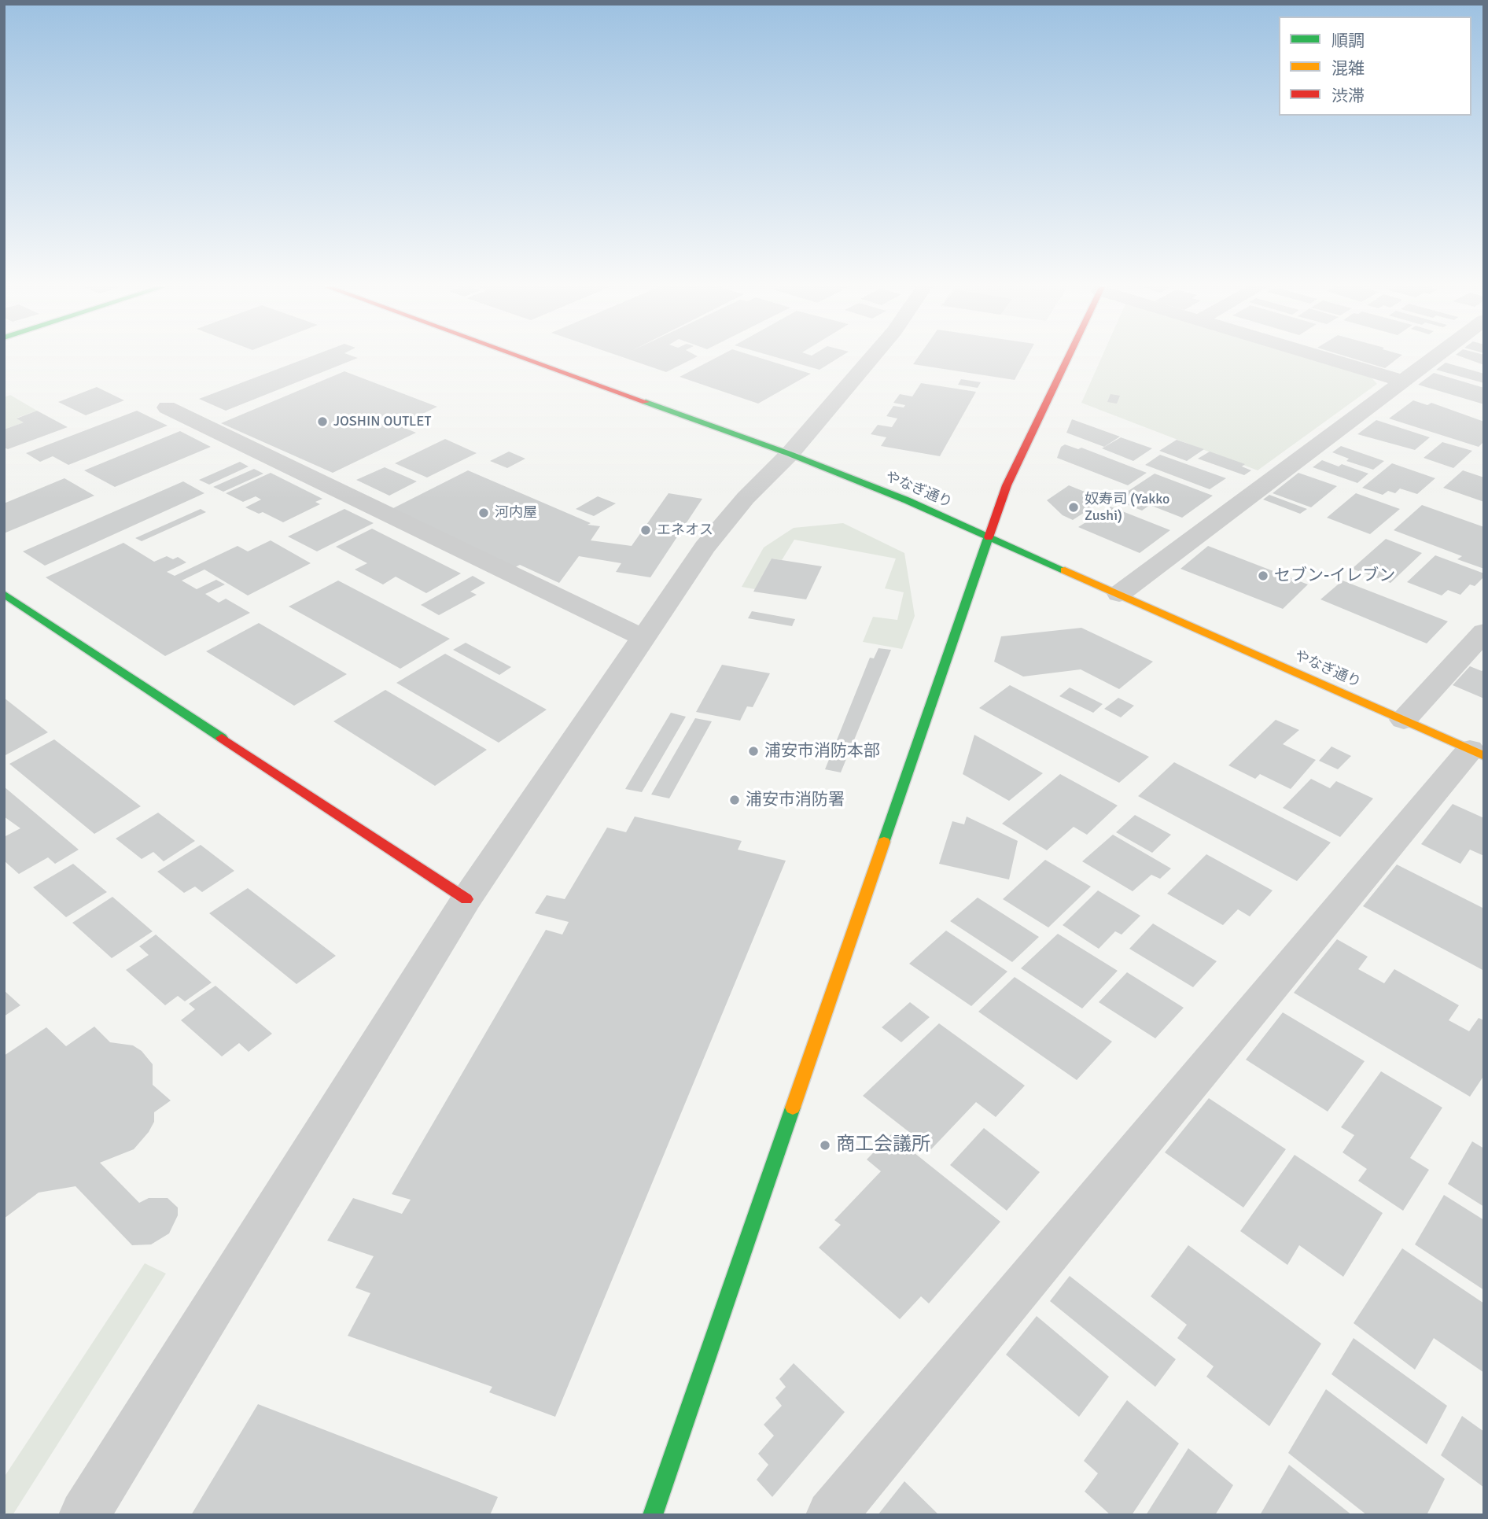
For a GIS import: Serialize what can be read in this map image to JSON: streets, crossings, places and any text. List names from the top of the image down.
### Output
{
  "streets": {
    "street": ["やなぎ通り"]
  },
  "places": [
    "JOSHIN OUTLET",
    "奴寿司 (Yakko Zushi)",
    "河内屋",
    "エネオス",
    "セブン-イレブン",
    "浦安市消防本部",
    "浦安市消防署",
    "商工会議所"
  ],
  "legend": ["順調", "混雑", "渋滞"]
}
